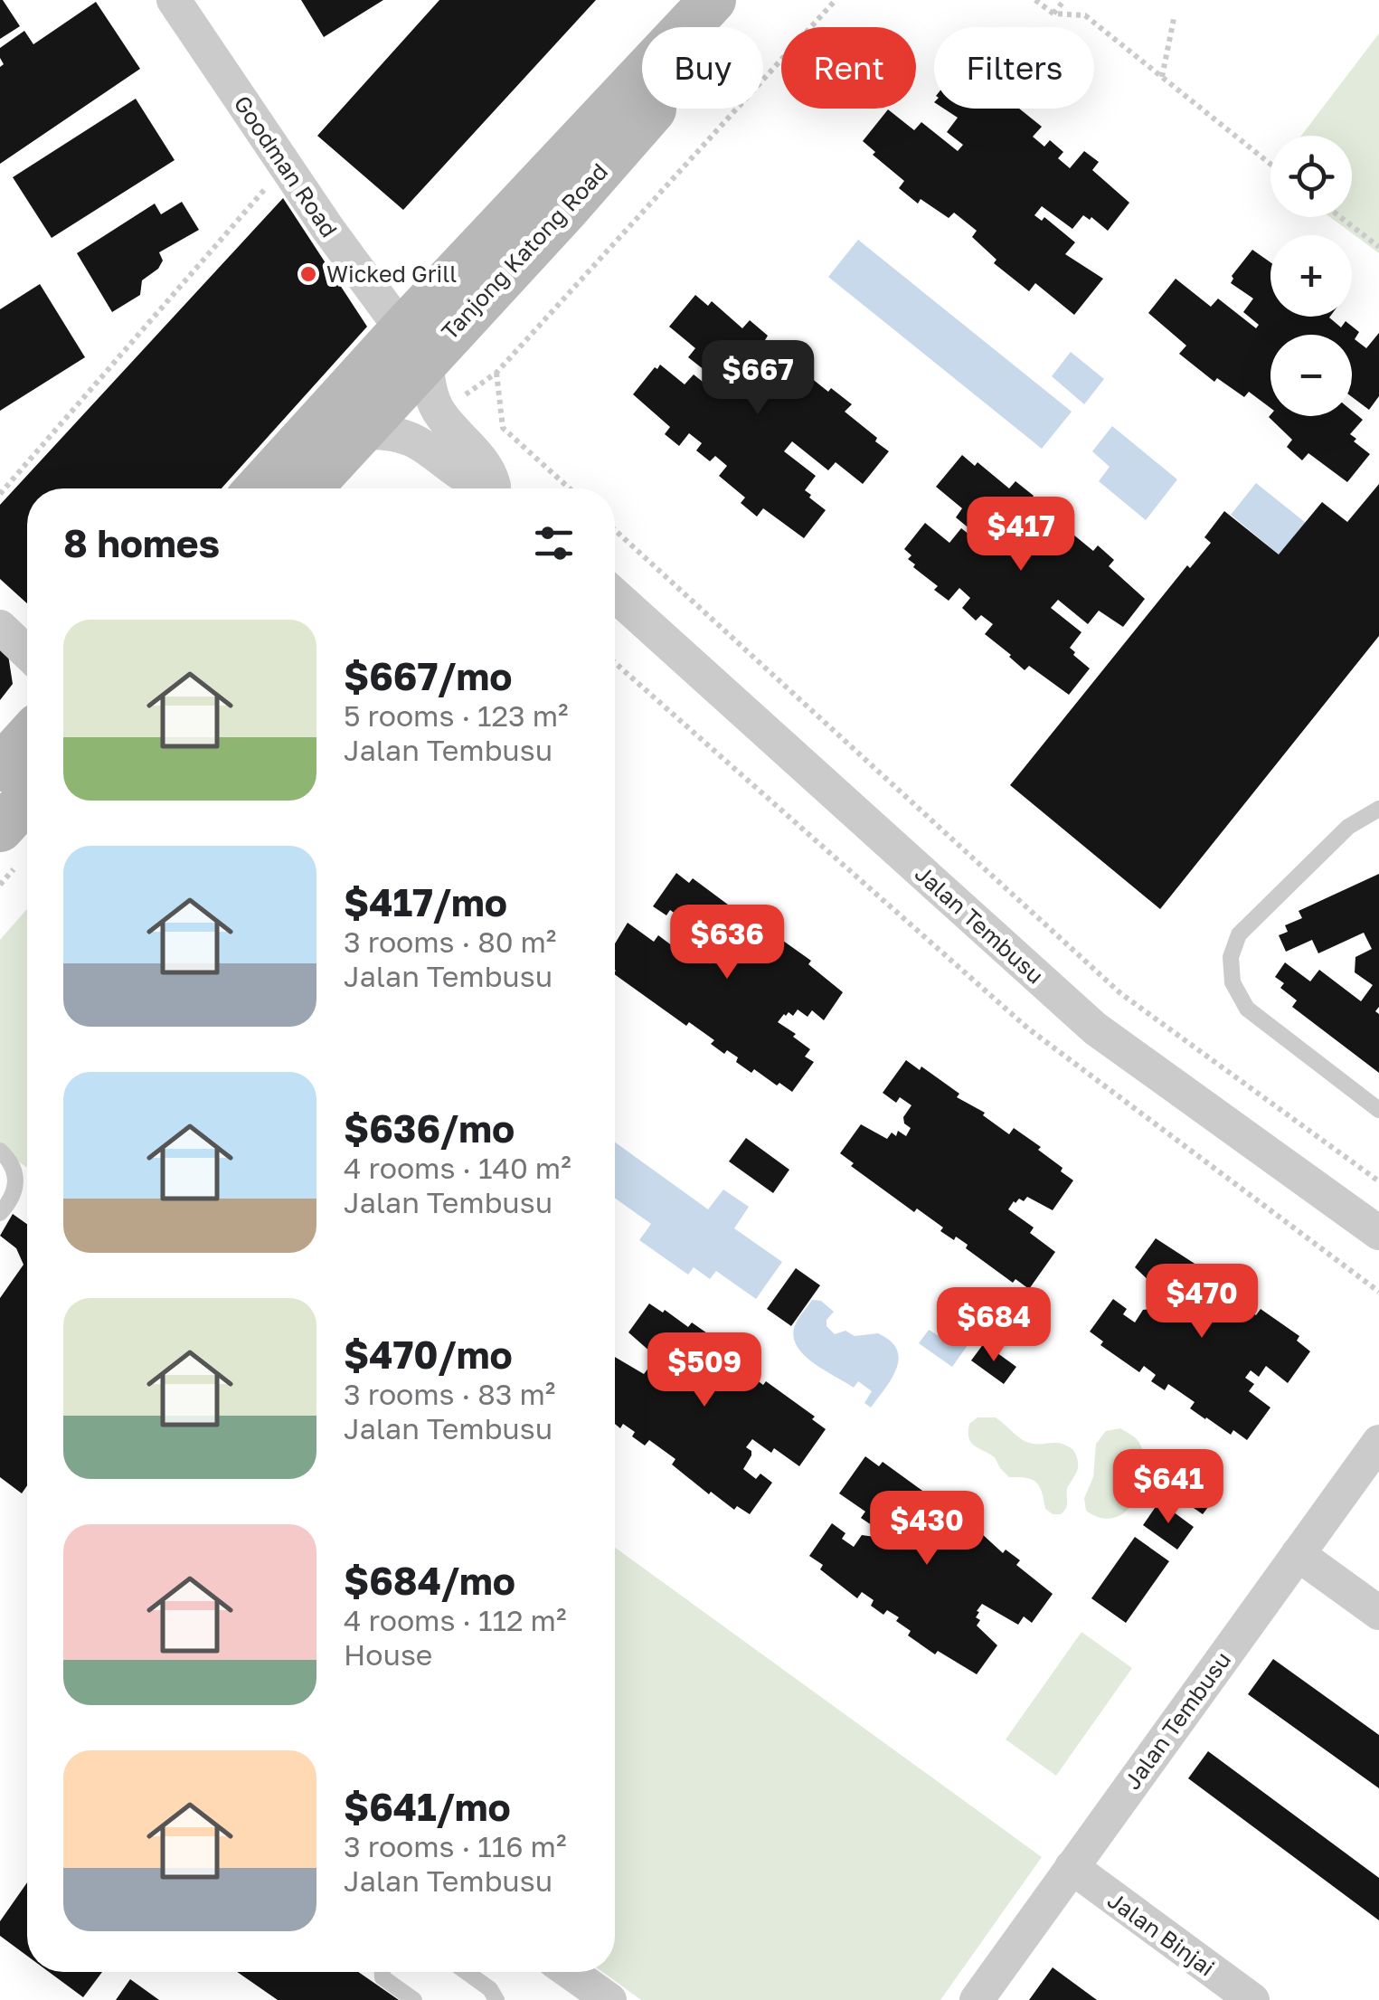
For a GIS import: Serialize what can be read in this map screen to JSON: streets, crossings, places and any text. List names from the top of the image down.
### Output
{
  "streets": {
    "main road": ["Tanjong Katong Road"],
    "street": ["Goodman Road", "Jalan Tembusu", "Jalan Binjai"]
  },
  "crossings": [
    ["Goodman Road", "Tanjong Katong Road"],
    ["Jalan Tembusu", "Jalan Binjai"]
  ],
  "places": ["Wicked Grill"],
  "page": {
    "chip": ["Buy", "Rent", "Filters"],
    "map_buttons": ["+", "−"],
    "price": [
      "$667",
      "$417",
      "$636",
      "$470",
      "$684",
      "$509",
      "$641",
      "$430"
    ],
    "heading": "8 homes",
    "list": [
      {
        "name": "$667/mo",
        "note": "5 rooms · 123 m² · Jalan Tembusu"
      },
      {
        "name": "$417/mo",
        "note": "3 rooms · 80 m² · Jalan Tembusu"
      },
      {
        "name": "$636/mo",
        "note": "4 rooms · 140 m² · Jalan Tembusu"
      },
      {
        "name": "$470/mo",
        "note": "3 rooms · 83 m² · Jalan Tembusu"
      },
      {
        "name": "$684/mo",
        "note": "4 rooms · 112 m² · House"
      },
      {
        "name": "$641/mo",
        "note": "3 rooms · 116 m² · Jalan Tembusu"
      }
    ]
  }
}
